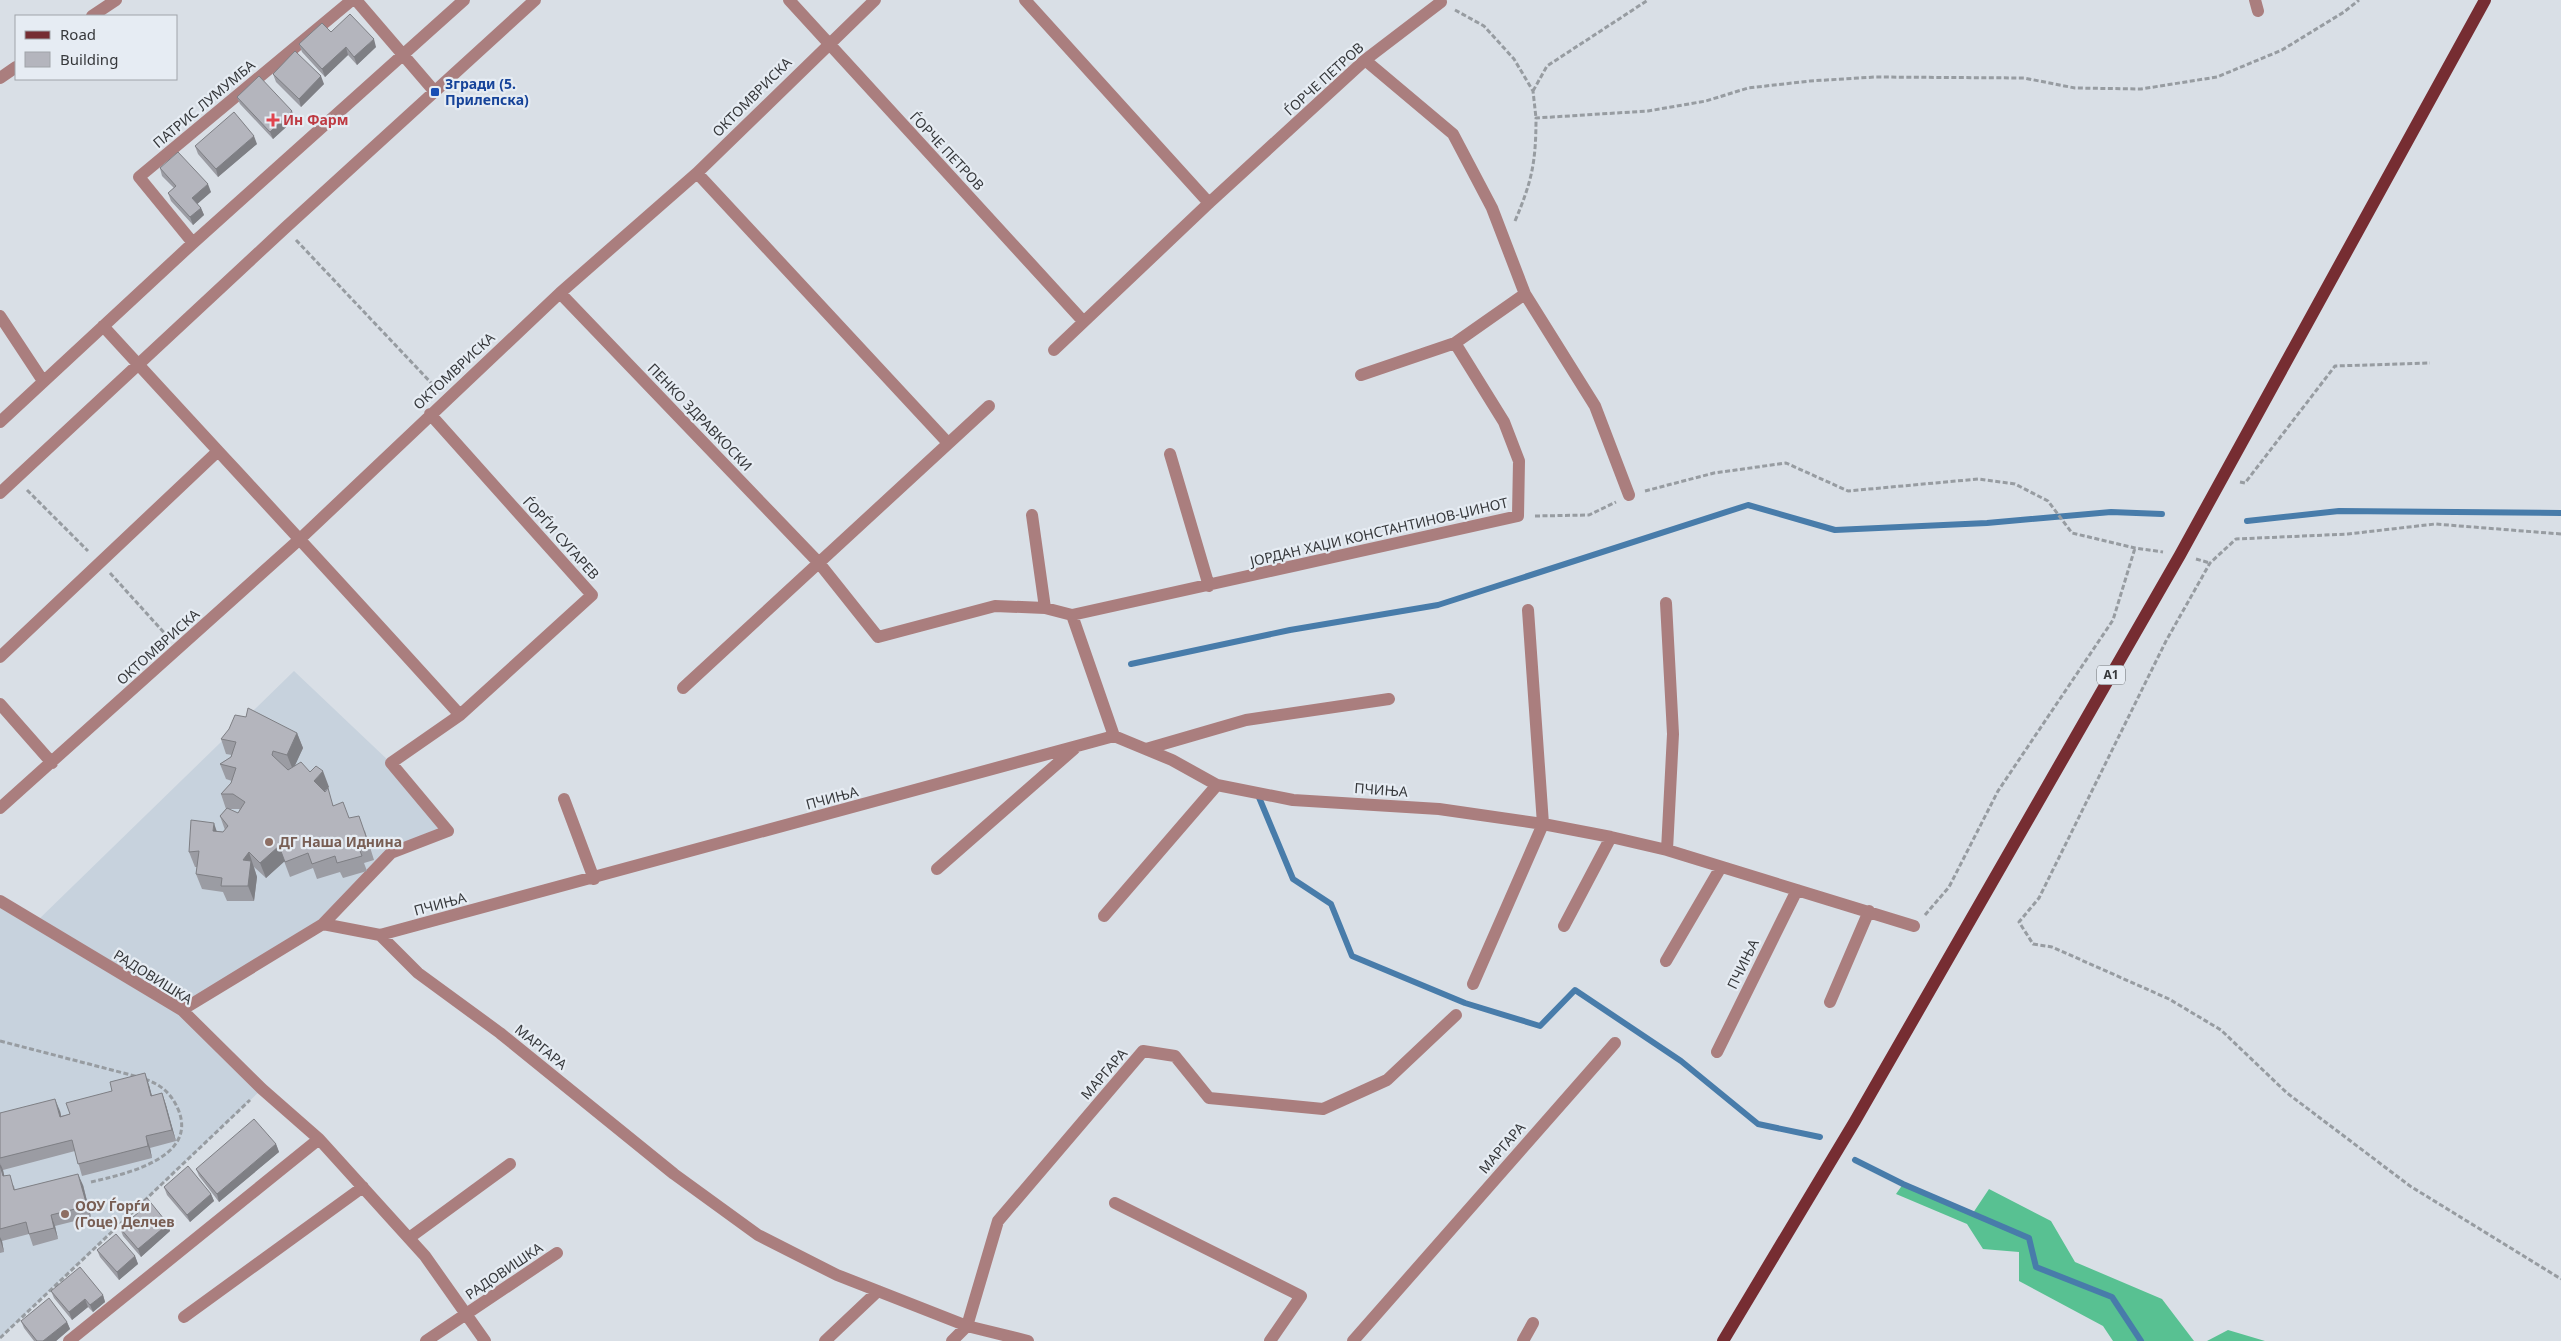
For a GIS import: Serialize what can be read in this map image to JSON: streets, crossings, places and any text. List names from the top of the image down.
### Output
{
  "streets": {
    "main road": ["A1"],
    "street": [
      "ЃОРЧЕ ПЕТРОВ",
      "ОКТОМВРИСКА",
      "ПАТРИС ЛУМУМБА",
      "ПЕНКО ЗДРАВКОСКИ",
      "ЈОРДАН ХАЏИ КОНСТАНТИНОВ-ЏИНОТ",
      "ЃОРЃИ СУГАРЕВ",
      "ПЧИЊА",
      "РАДОВИШКА",
      "МАРГАРА"
    ]
  },
  "crossings": [
    ["ЃОРЧЕ ПЕТРОВ", "ОКТОМВРИСКА"],
    ["ОКТОМВРИСКА", "ПЕНКО ЗДРАВКОСКИ"],
    ["ОКТОМВРИСКА", "ЃОРЃИ СУГАРЕВ"],
    ["ПЧИЊА", "МАРГАРА"]
  ],
  "places": {
    "transit": ["Згради (5. Прилепска)"],
    "health": ["Ин Фарм"],
    "other": ["ДГ Наша Иднина", "ООУ Ѓорѓи (Гоце) Делчев"]
  },
  "legend": ["Road", "Building"]
}
